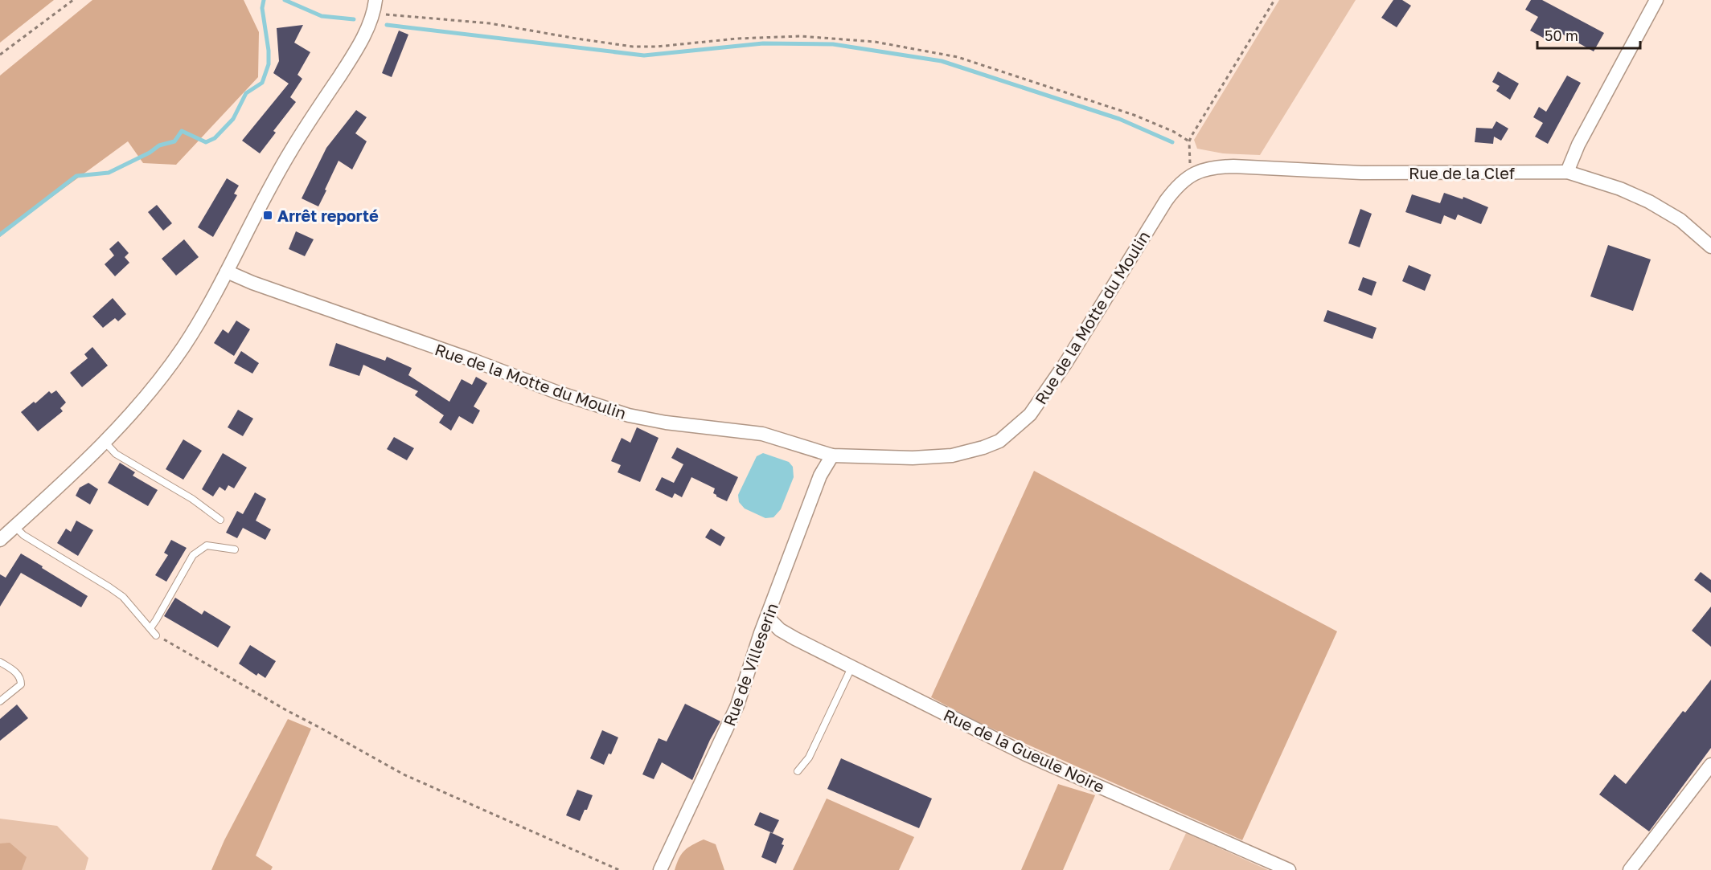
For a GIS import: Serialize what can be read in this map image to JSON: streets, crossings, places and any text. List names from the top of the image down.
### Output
{
  "streets": {
    "street": [
      "Rue de la Clef",
      "Rue de la Motte du Moulin",
      "Rue de Villeserin",
      "Rue de la Gueule Noire"
    ]
  },
  "crossings": [
    ["Rue de la Clef", "Rue de la Motte du Moulin"],
    ["Rue de la Motte du Moulin", "Rue de Villeserin"],
    ["Rue de Villeserin", "Rue de la Gueule Noire"]
  ],
  "places": {
    "transit": ["Arrêt reporté"]
  },
  "scale_bar": "50 m"
}
